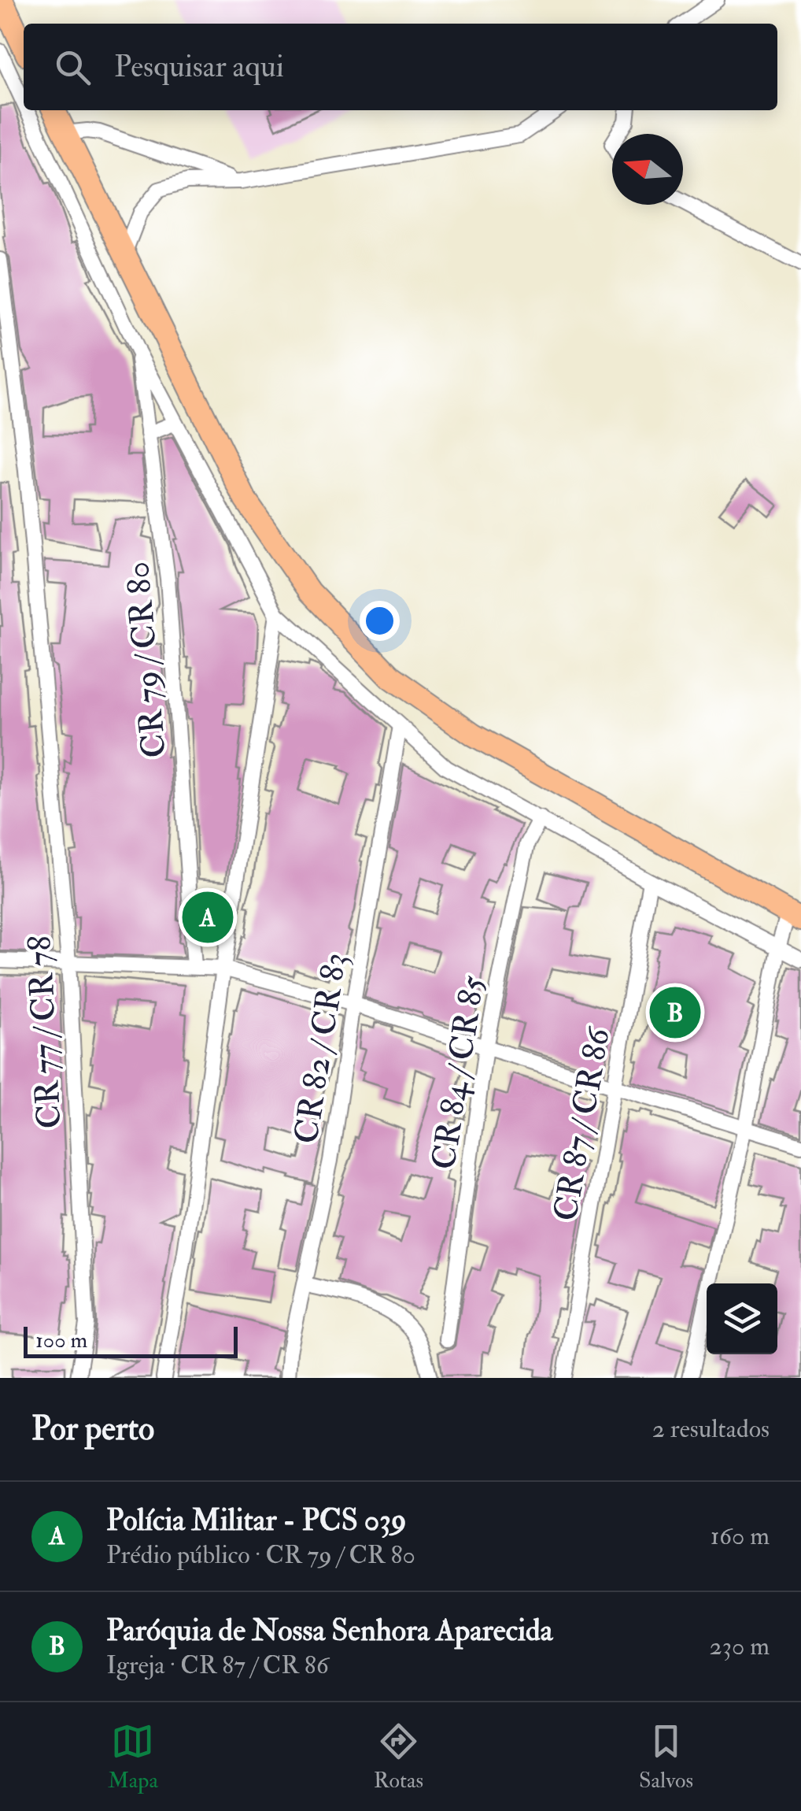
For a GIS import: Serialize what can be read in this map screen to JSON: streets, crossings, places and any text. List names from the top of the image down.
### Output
{
  "streets": {
    "street": [
      "CR 79 / CR 80",
      "CR 77 / CR 78",
      "CR 82 / CR 83",
      "CR 84 / CR 85",
      "CR 87 / CR 86"
    ]
  },
  "scale_bar": "100 m",
  "north": "left",
  "page": {
    "search": "Pesquisar aqui",
    "pins": ["A", "B"],
    "scale": "100 m",
    "heading": ["Por perto", "2 resultados"],
    "list": [
      {
        "mark": "A",
        "name": "Polícia Militar - PCS 039",
        "note": "Prédio público · CR 79 / CR 80",
        "value": "160 m"
      },
      {
        "mark": "B",
        "name": "Paróquia de Nossa Senhora Aparecida",
        "note": "Igreja · CR 87 / CR 86",
        "value": "230 m"
      }
    ],
    "nav": ["Mapa", "Rotas", "Salvos"]
  }
}
